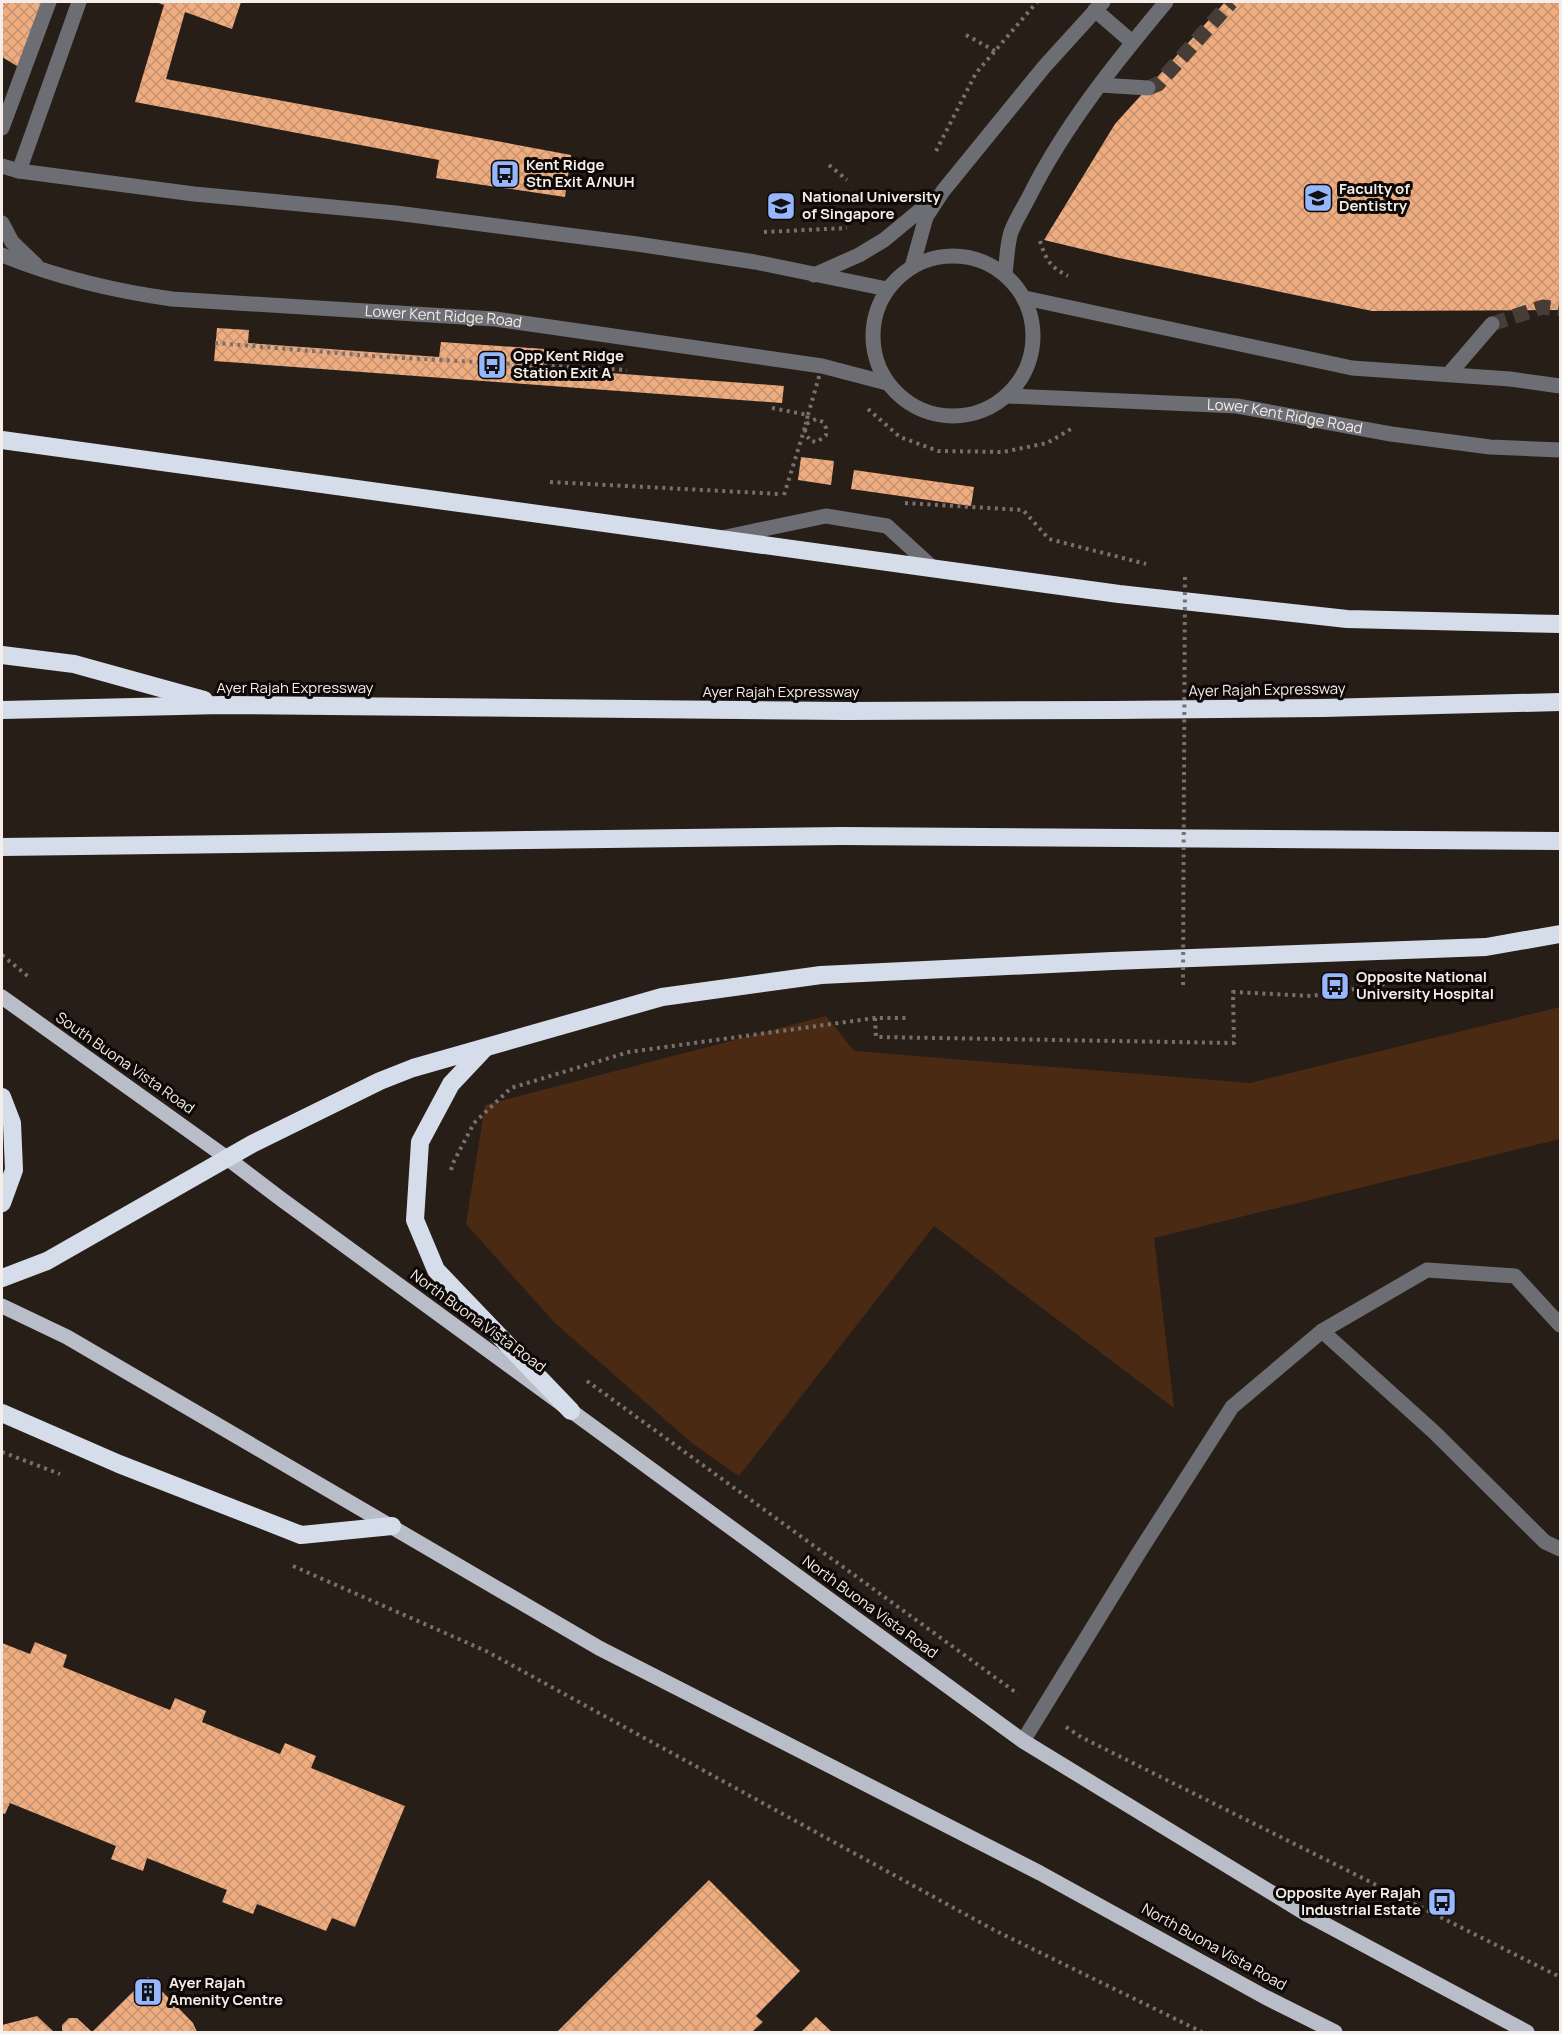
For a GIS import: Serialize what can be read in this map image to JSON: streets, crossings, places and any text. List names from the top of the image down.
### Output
{
  "streets": {
    "highway": ["Ayer Rajah Expressway"],
    "main road": ["South Buona Vista Road", "North Buona Vista Road"],
    "street": ["Lower Kent Ridge Road"]
  },
  "crossings": [
    ["South Buona Vista Road", "North Buona Vista Road"]
  ],
  "places": {
    "bus stop": [
      "Kent Ridge Stn Exit A/NUH",
      "Opp Kent Ridge Station Exit A",
      "Opposite National University Hospital",
      "Opposite Ayer Rajah Industrial Estate"
    ],
    "school or university": ["Faculty of Dentistry", "National University of Singapore"],
    "building": ["Ayer Rajah Amenity Centre"]
  }
}
